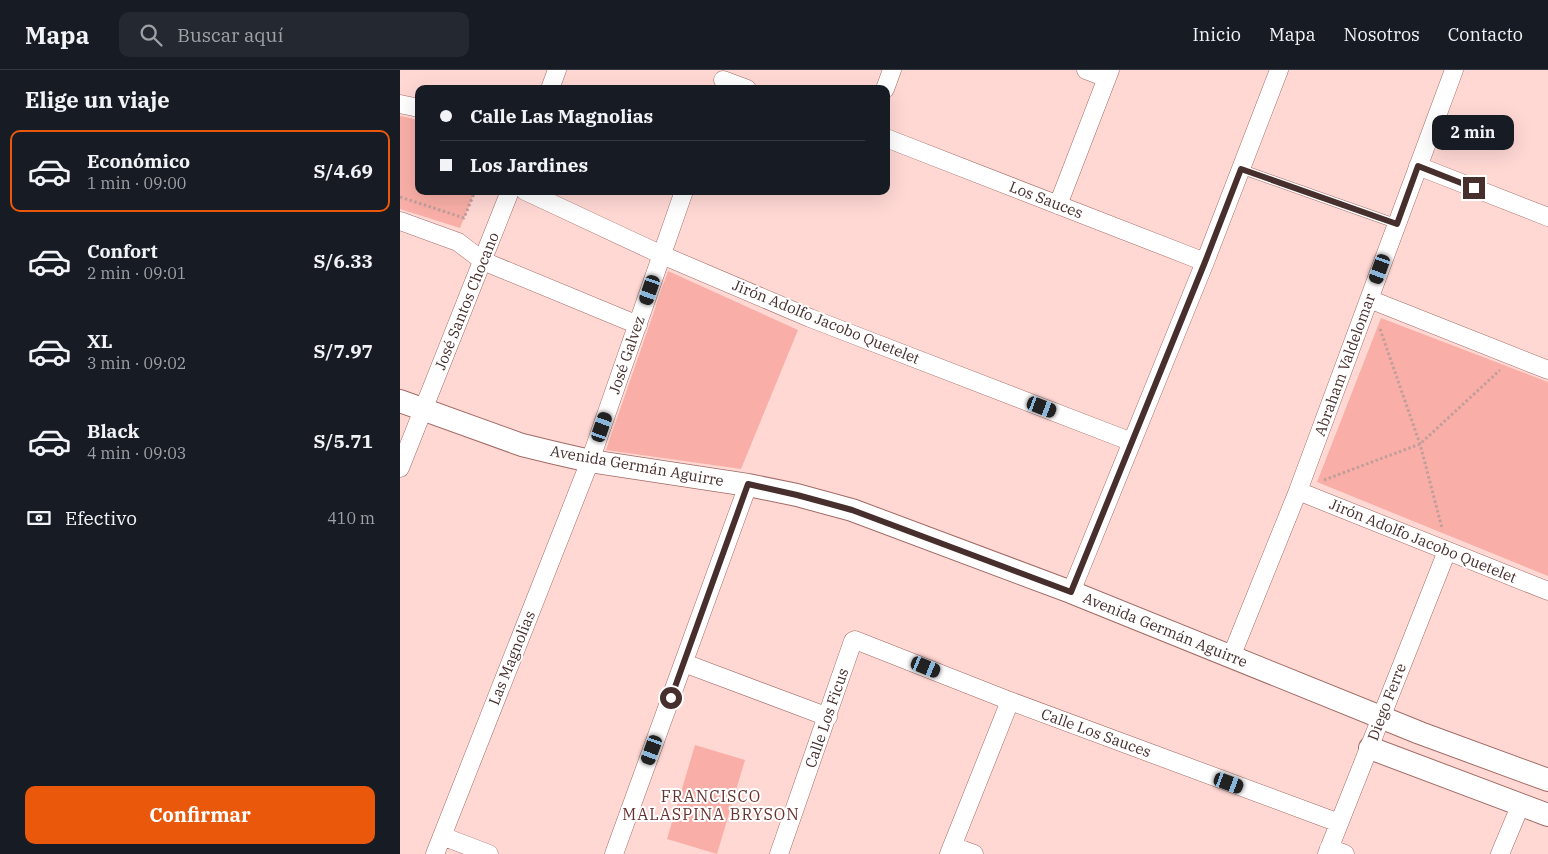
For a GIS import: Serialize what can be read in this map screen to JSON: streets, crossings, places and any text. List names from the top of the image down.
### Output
{
  "streets": {
    "street": [
      "Los Sauces",
      "José Santos Chocano",
      "Jirón Adolfo Jacobo Quetelet",
      "José Galvez",
      "Abraham Valdelomar",
      "Avenida Germán Aguirre",
      "Las Magnolias",
      "Diego Ferre",
      "Calle Los Ficus",
      "Calle Los Sauces"
    ]
  },
  "crossings": [
    ["José Santos Chocano", "Avenida Germán Aguirre"],
    ["Jirón Adolfo Jacobo Quetelet", "José Galvez"],
    ["Jirón Adolfo Jacobo Quetelet", "Abraham Valdelomar"],
    ["Jirón Adolfo Jacobo Quetelet", "Diego Ferre"],
    ["José Galvez", "Avenida Germán Aguirre"],
    ["José Galvez", "Las Magnolias"],
    ["Abraham Valdelomar", "Avenida Germán Aguirre"],
    ["Avenida Germán Aguirre", "Las Magnolias"],
    ["Avenida Germán Aguirre", "Diego Ferre"],
    ["Diego Ferre", "Calle Los Sauces"],
    ["Calle Los Ficus", "Calle Los Sauces"]
  ],
  "districts": ["FRANCISCO MALASPINA BRYSON"],
  "page": {
    "header": "Mapa",
    "search": "Buscar aquí",
    "nav": [
      "Inicio",
      "Mapa",
      "Nosotros",
      "Contacto"
    ],
    "heading": "Elige un viaje",
    "banner": ["Calle Las Magnolias", "Los Jardines"],
    "bubble": "2 min",
    "list": [
      {
        "name": "Económico",
        "note": "1 min · 09:00",
        "value": "S/4.69"
      },
      {
        "name": "Confort",
        "note": "2 min · 09:01",
        "value": "S/6.33"
      },
      {
        "name": "XL",
        "note": "3 min · 09:02",
        "value": "S/7.97"
      },
      {
        "name": "Black",
        "note": "4 min · 09:03",
        "value": "S/5.71"
      }
    ],
    "pay": ["Efectivo", "410 m"],
    "buttons": "Confirmar"
  }
}
